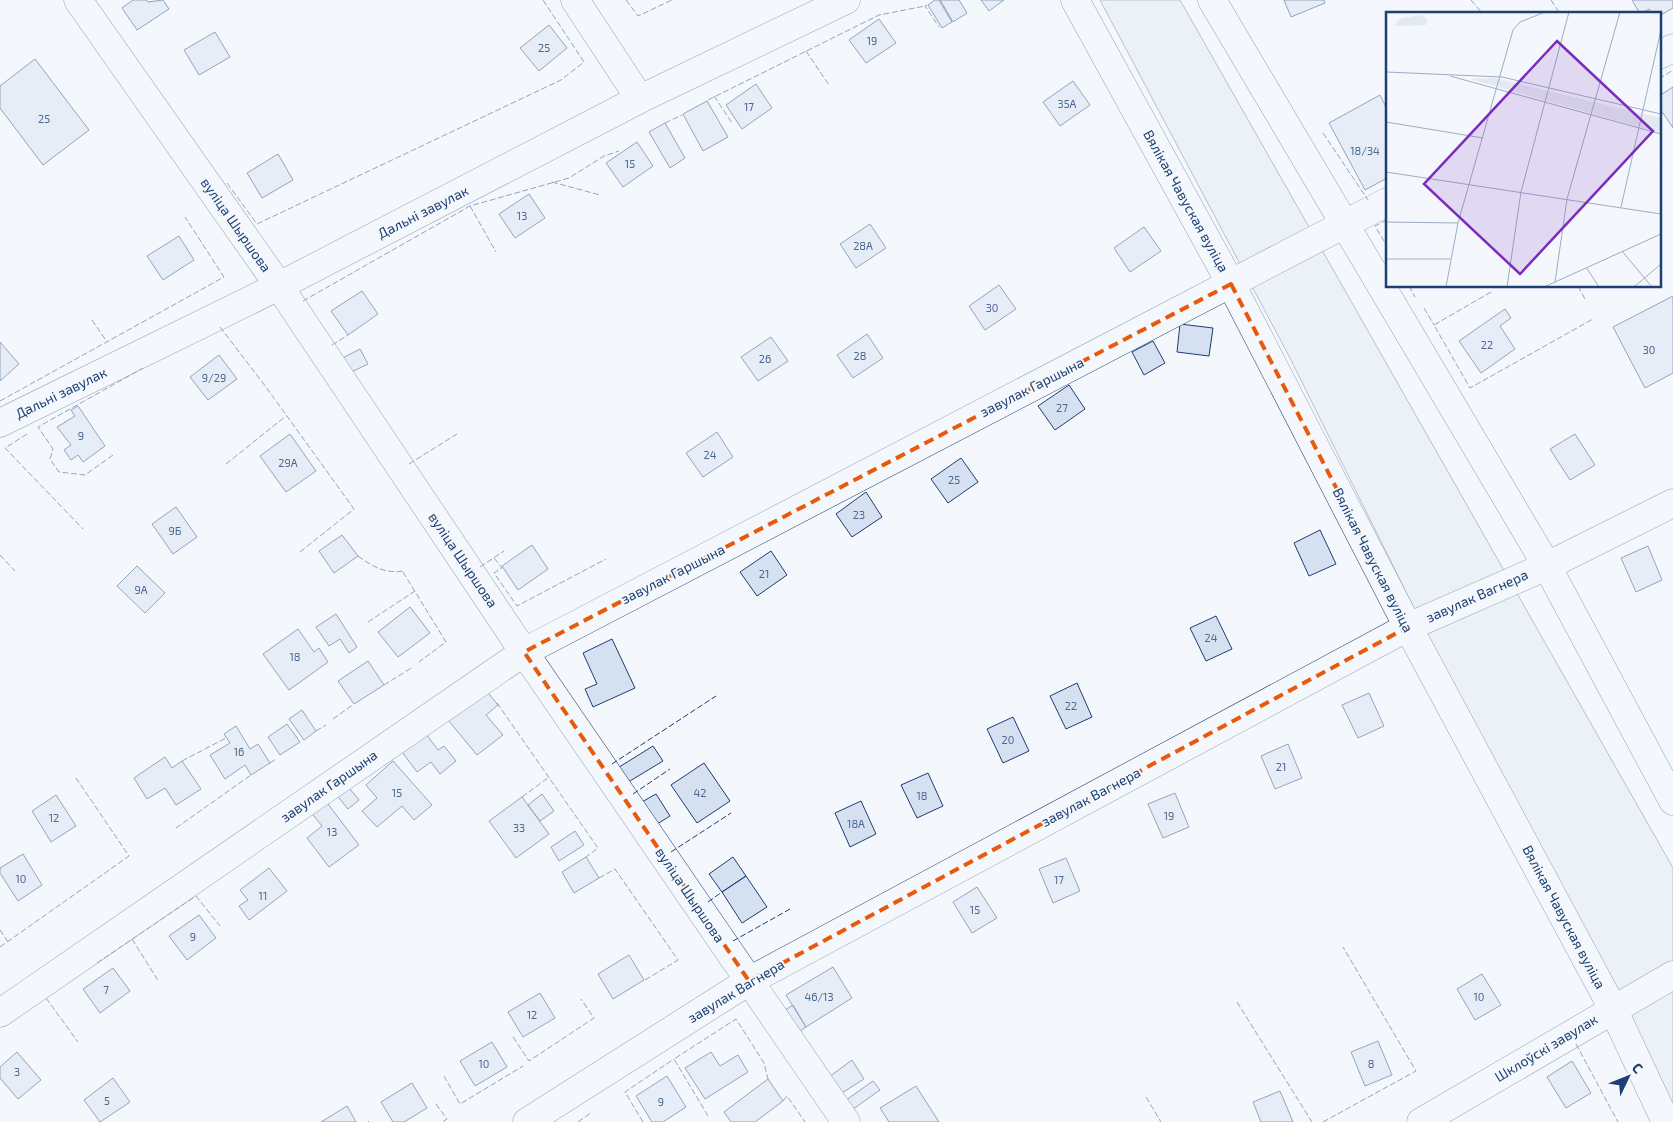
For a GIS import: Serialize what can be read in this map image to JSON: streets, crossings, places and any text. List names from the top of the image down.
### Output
{
  "streets": {
    "street": [
      "Вялікая Чавуская вуліца",
      "Дальні завулак",
      "вуліца Шыршова",
      "завулак Гаршына",
      "завулак Вагнера",
      "Шклоўскі завулак"
    ]
  },
  "crossings": [
    ["Вялікая Чавуская вуліца", "завулак Гаршына"],
    ["Вялікая Чавуская вуліца", "завулак Вагнера"],
    ["Вялікая Чавуская вуліца", "Шклоўскі завулак"],
    ["Дальні завулак", "вуліца Шыршова"],
    ["вуліца Шыршова", "завулак Гаршына"],
    ["вуліца Шыршова", "завулак Вагнера"]
  ],
  "house_numbers": [
    "19",
    "25",
    "35А",
    "17",
    "25",
    "18/34",
    "15",
    "13",
    "28А",
    "30",
    "22",
    "30",
    "28",
    "26",
    "9/29",
    "27",
    "9",
    "24",
    "29А",
    "25",
    "23",
    "9Б",
    "21",
    "9А",
    "24",
    "18",
    "22",
    "20",
    "16",
    "21",
    "15",
    "42",
    "18",
    "19",
    "12",
    "18А",
    "33",
    "13",
    "10",
    "17",
    "11",
    "15",
    "9",
    "7",
    "46/13",
    "10",
    "12",
    "10",
    "8",
    "3",
    "5",
    "9"
  ],
  "north": "top right"
}
